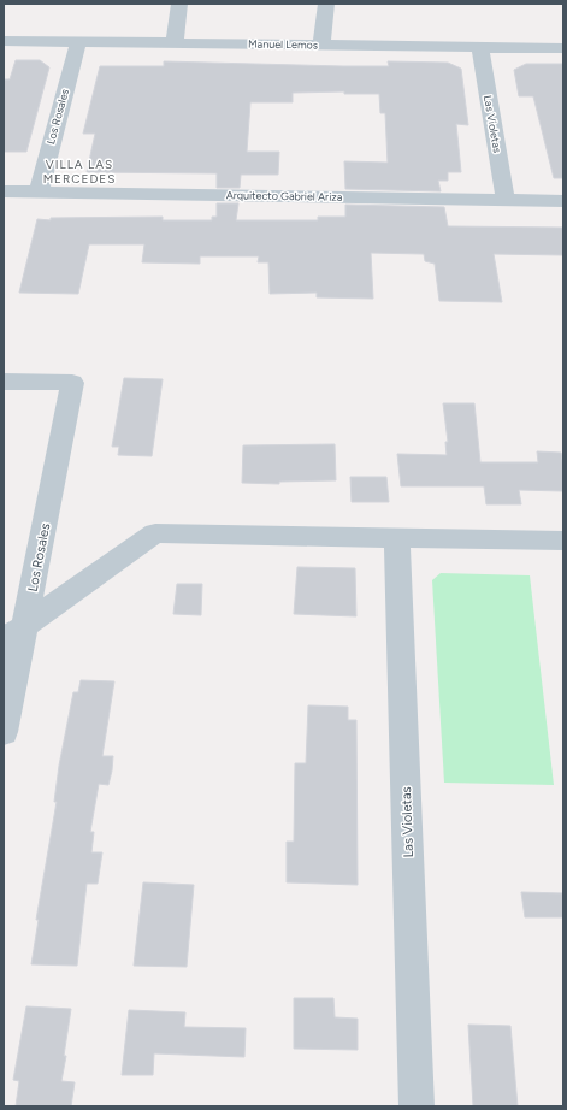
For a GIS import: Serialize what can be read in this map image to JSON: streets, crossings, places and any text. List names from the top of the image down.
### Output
{
  "streets": {
    "street": [
      "Manuel Lemos",
      "Los Rosales",
      "Las Violetas",
      "Arquitecto Gabriel Ariza"
    ]
  },
  "crossings": [
    ["Manuel Lemos", "Los Rosales"],
    ["Manuel Lemos", "Las Violetas"],
    ["Los Rosales", "Arquitecto Gabriel Ariza"],
    ["Las Violetas", "Arquitecto Gabriel Ariza"]
  ],
  "districts": ["VILLA LAS MERCEDES"]
}
